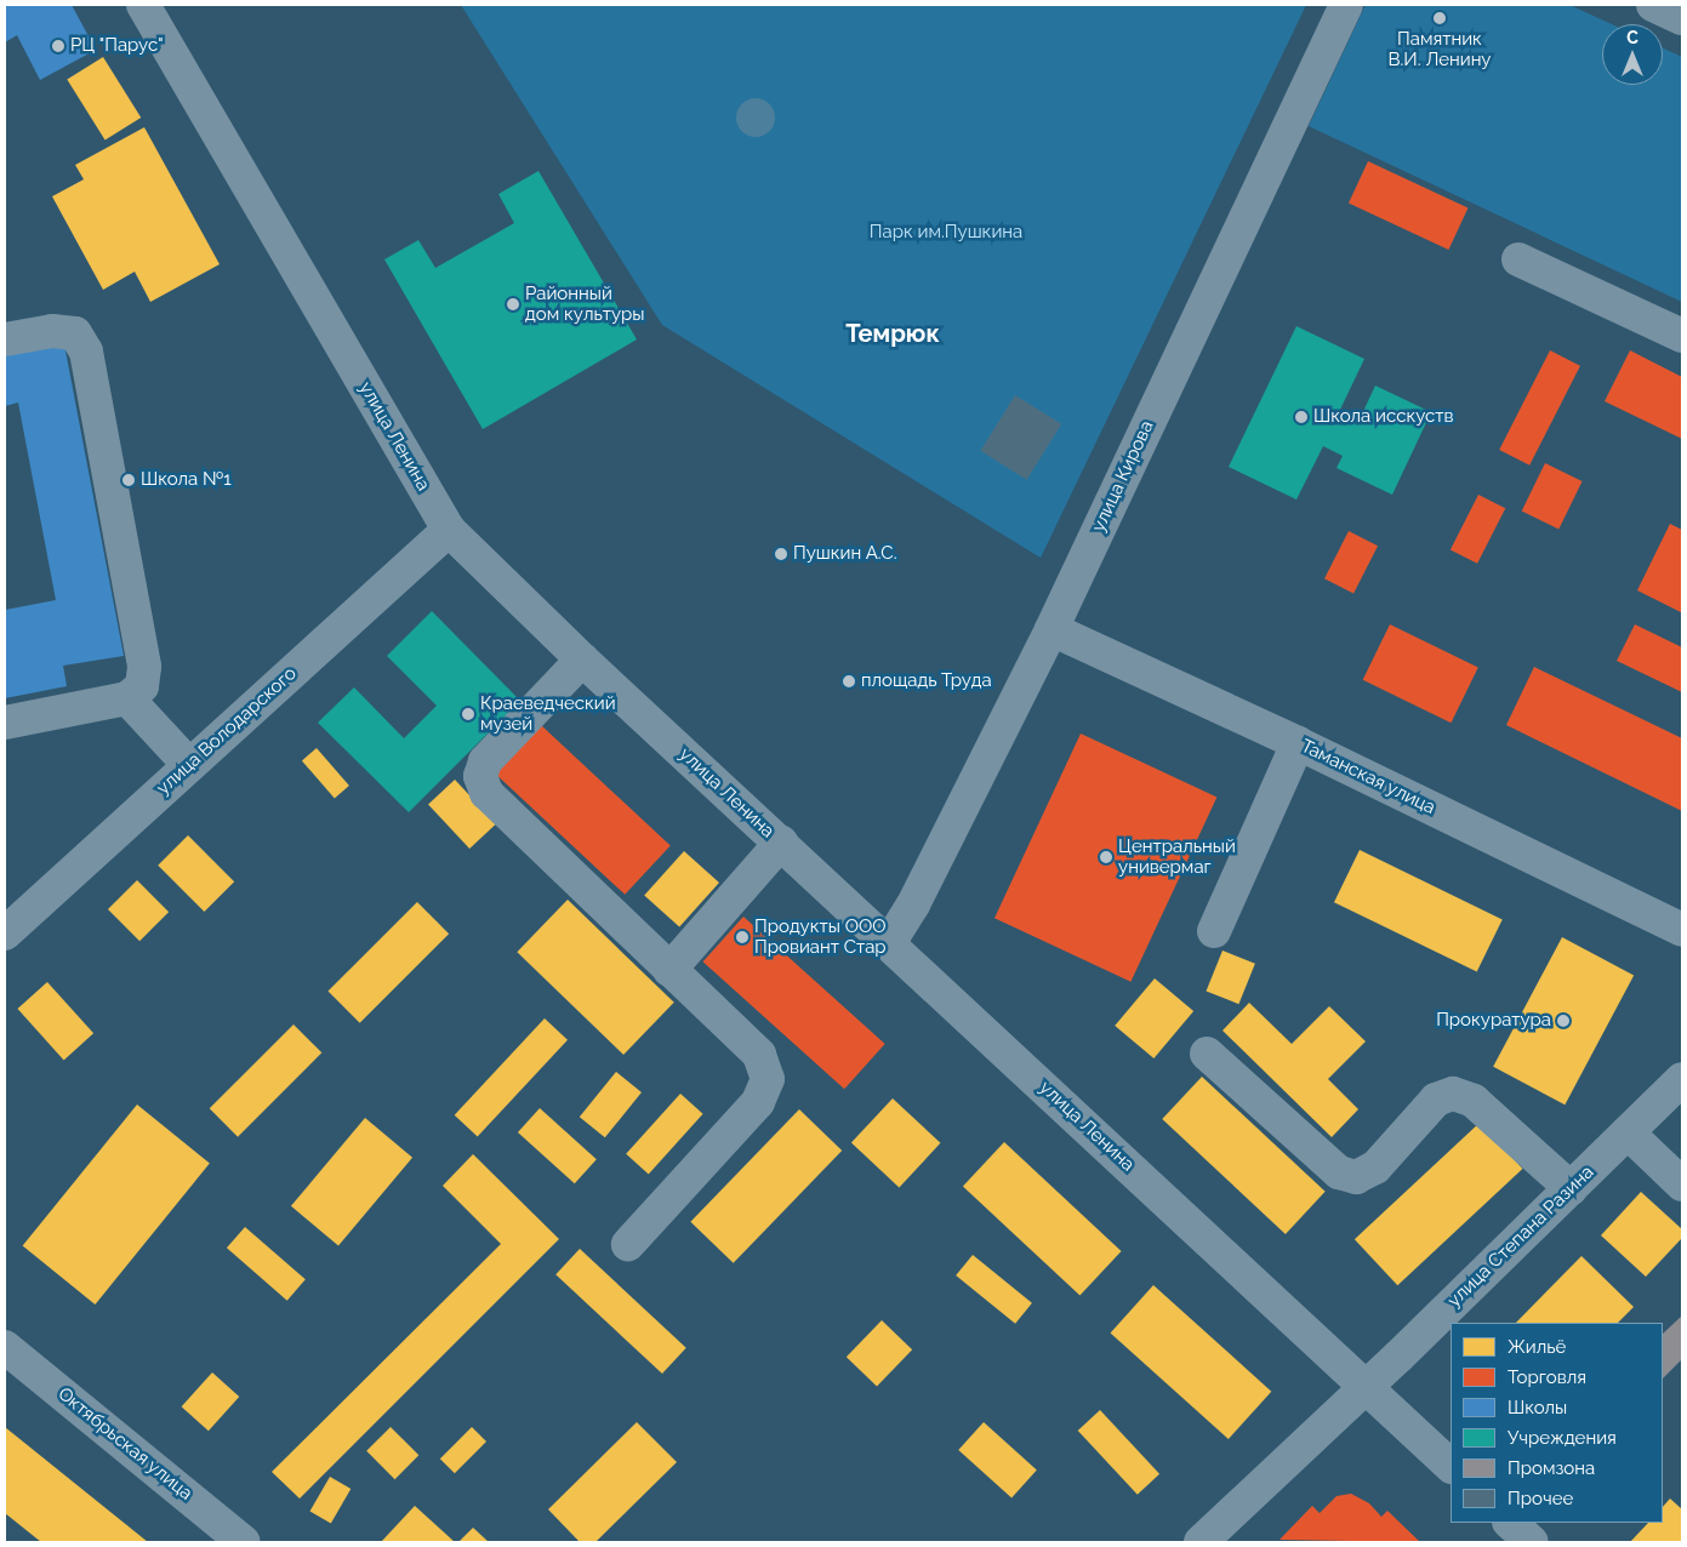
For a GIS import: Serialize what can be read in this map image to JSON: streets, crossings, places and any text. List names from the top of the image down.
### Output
{
  "streets": {
    "street": [
      "улица Ленина",
      "улица Кирова",
      "улица Володарского",
      "Таманская улица",
      "улица Степана Разина",
      "Октябрьская улица"
    ]
  },
  "crossings": [
    ["улица Ленина", "улица Кирова"],
    ["улица Ленина", "улица Володарского"],
    ["улица Ленина", "улица Степана Разина"],
    ["улица Кирова", "Таманская улица"]
  ],
  "districts": ["Темрюк"],
  "parks": ["Парк им.Пушкина"],
  "places": [
    "Памятник В.И. Ленину",
    "РЦ \"Парус\"",
    "Районный дом культуры",
    "Школа исскуств",
    "Школа №1",
    "Пушкин А.С.",
    "площадь Труда",
    "Краеведческий музей",
    "Центральный универмаг",
    "Продукты ООО Провиант Стар",
    "Прокуратура"
  ],
  "legend": [
    "Жильё",
    "Торговля",
    "Школы",
    "Учреждения",
    "Промзона",
    "Прочее"
  ],
  "north": "top"
}
